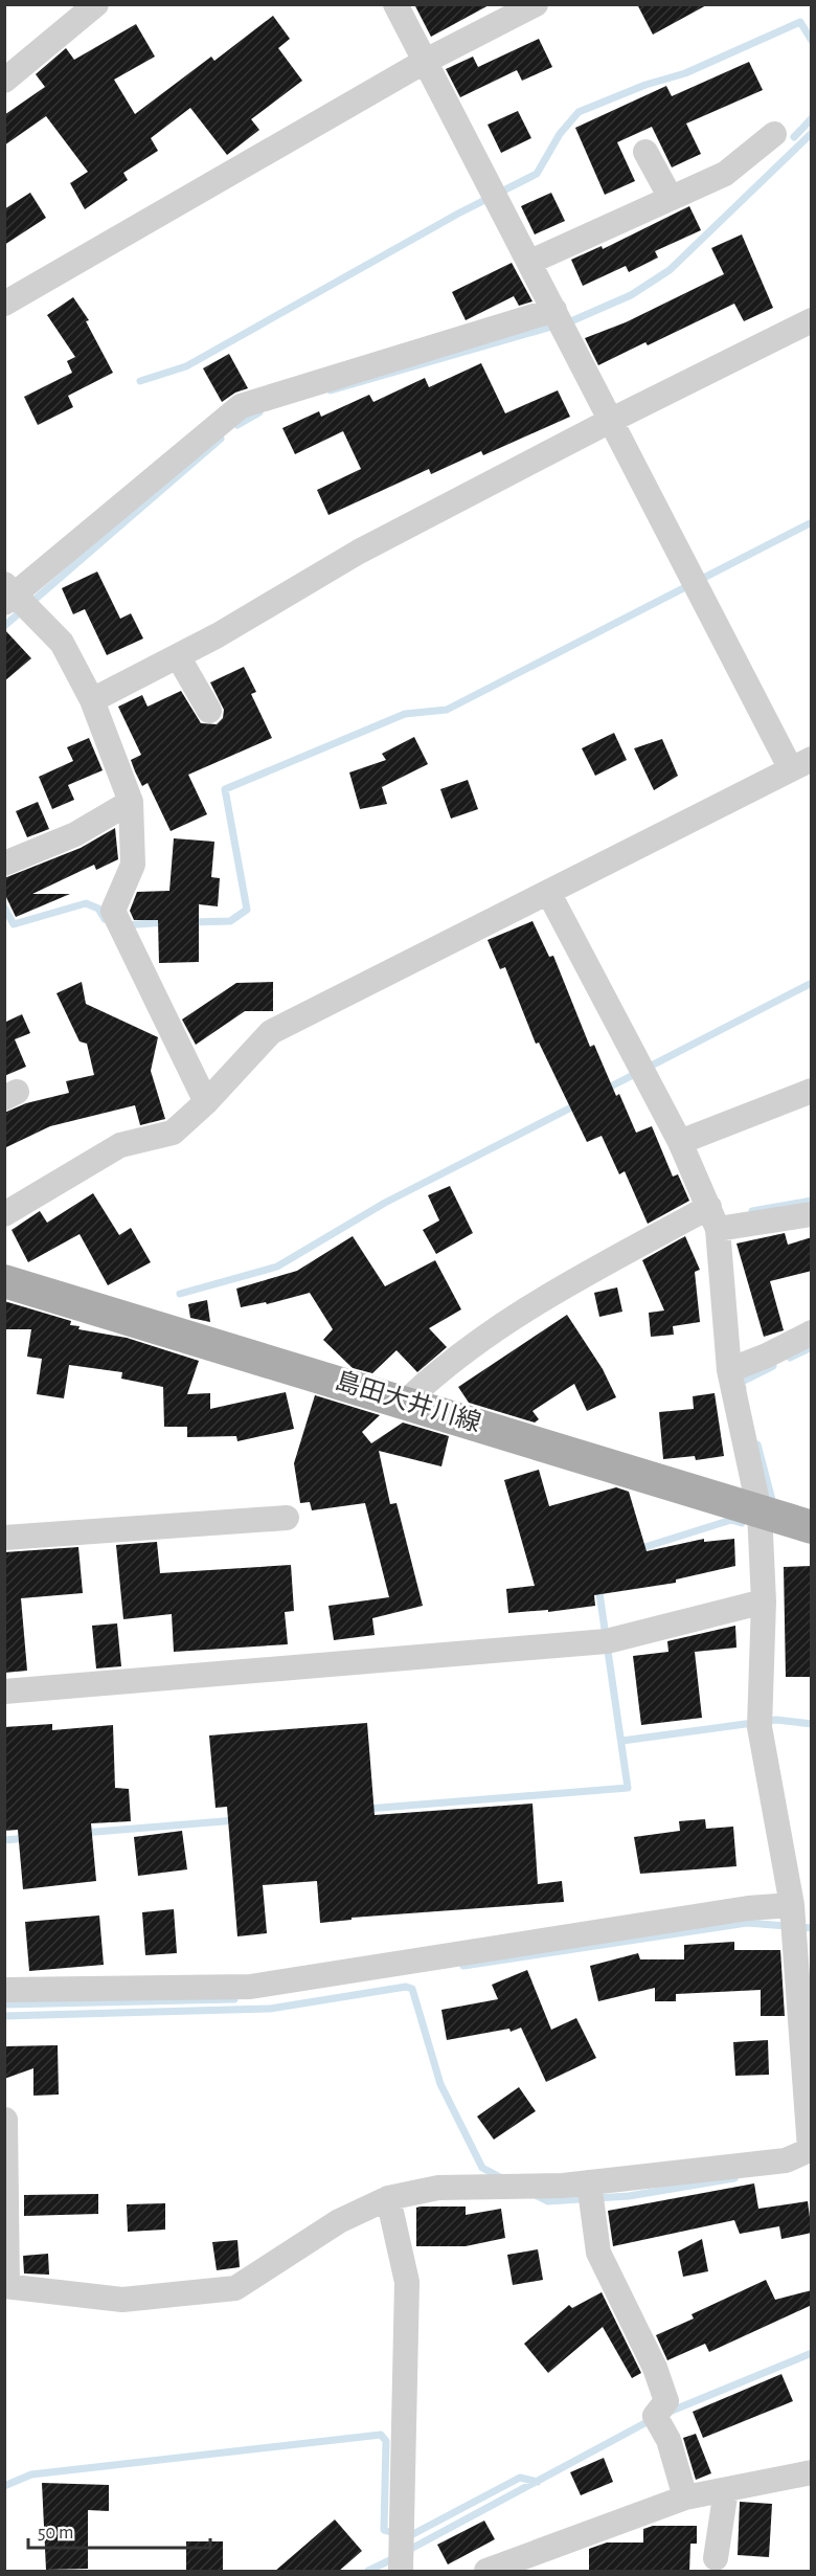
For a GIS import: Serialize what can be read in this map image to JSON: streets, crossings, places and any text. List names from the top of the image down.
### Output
{
  "streets": {
    "main road": ["島田大井川線"]
  },
  "scale_bar": "50 m"
}
